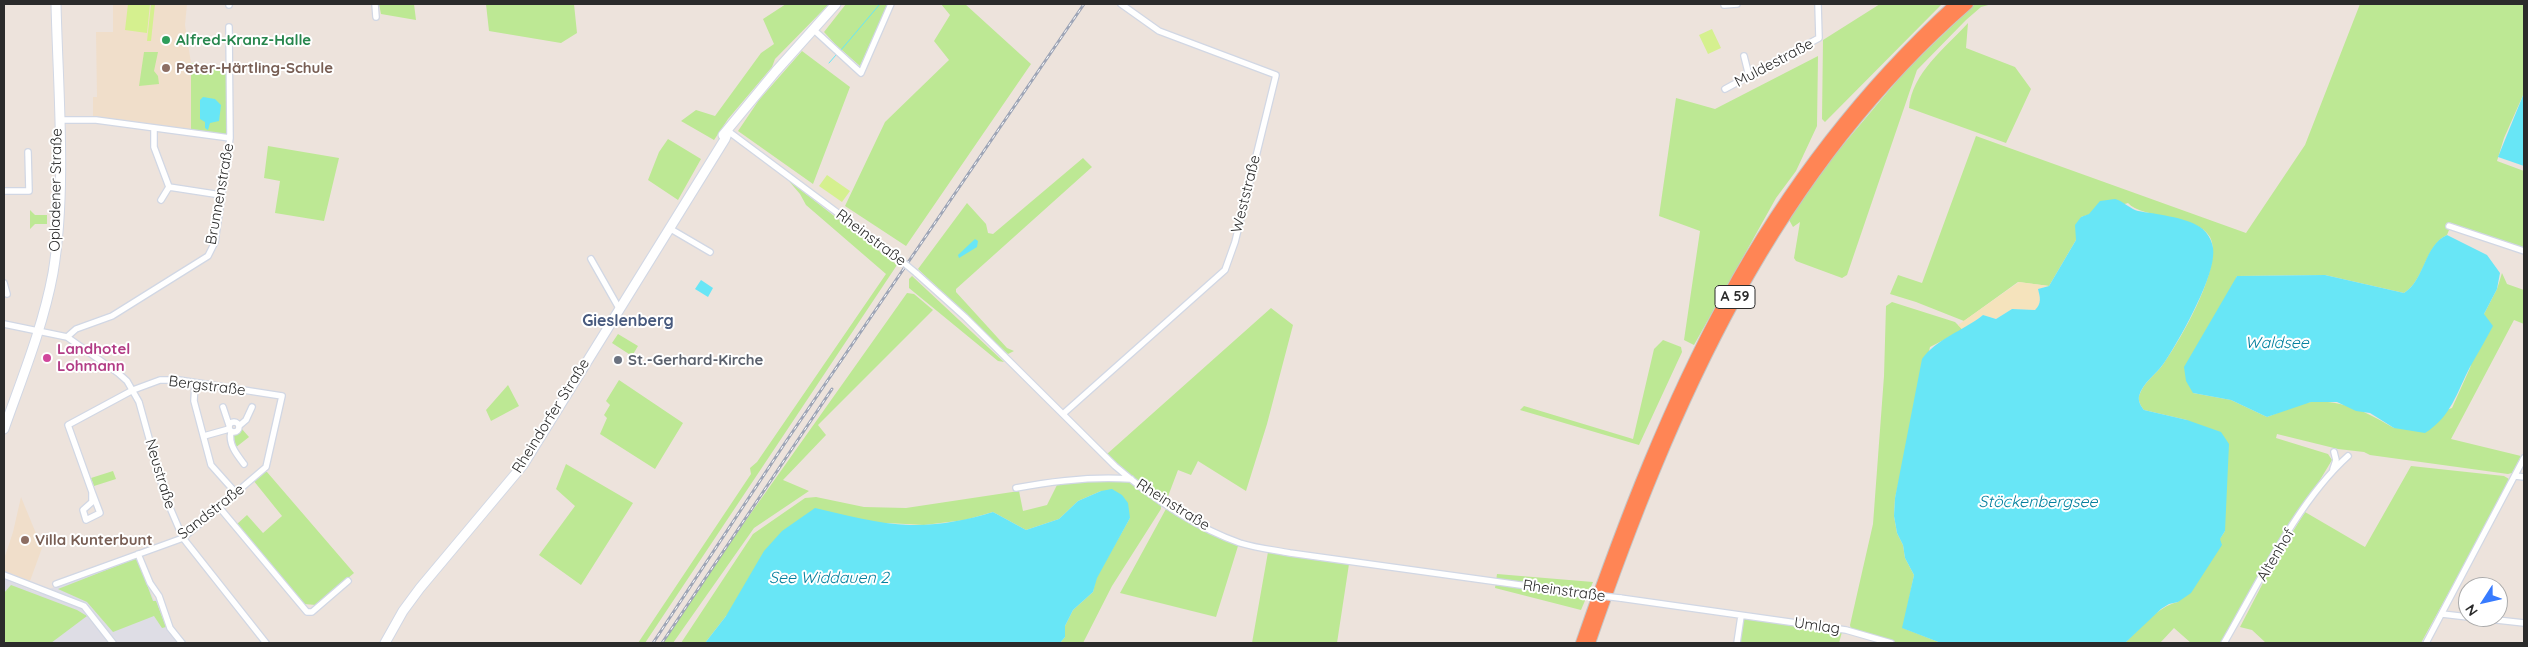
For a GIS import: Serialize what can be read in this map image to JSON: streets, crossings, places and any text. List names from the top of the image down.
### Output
{
  "streets": {
    "highway": ["A 59"],
    "main road": ["Opladener Straße", "Rheindorfer Straße"],
    "street": [
      "Muldestraße",
      "Brunnenstraße",
      "Weststraße",
      "Rheinstraße",
      "Bergstraße",
      "Neustraße",
      "Sandstraße",
      "Altenhof",
      "Umlag"
    ]
  },
  "crossings": [
    ["Opladener Straße", "Neustraße"],
    ["Brunnenstraße", "Neustraße"],
    ["Weststraße", "Rheinstraße"],
    ["Rheinstraße", "Rheindorfer Straße"],
    ["Rheinstraße", "Umlag"],
    ["Bergstraße", "Neustraße"],
    ["Bergstraße", "Sandstraße"],
    ["Neustraße", "Sandstraße"]
  ],
  "districts": ["Gieslenberg"],
  "water": ["Waldsee", "Stöckenbergsee", "See Widdauen 2"],
  "places": [
    "Alfred-Kranz-Halle",
    "Peter-Härtling-Schule",
    "Landhotel Lohmann",
    "St.-Gerhard-Kirche",
    "Villa Kunterbunt"
  ],
  "north": "bottom left"
}
